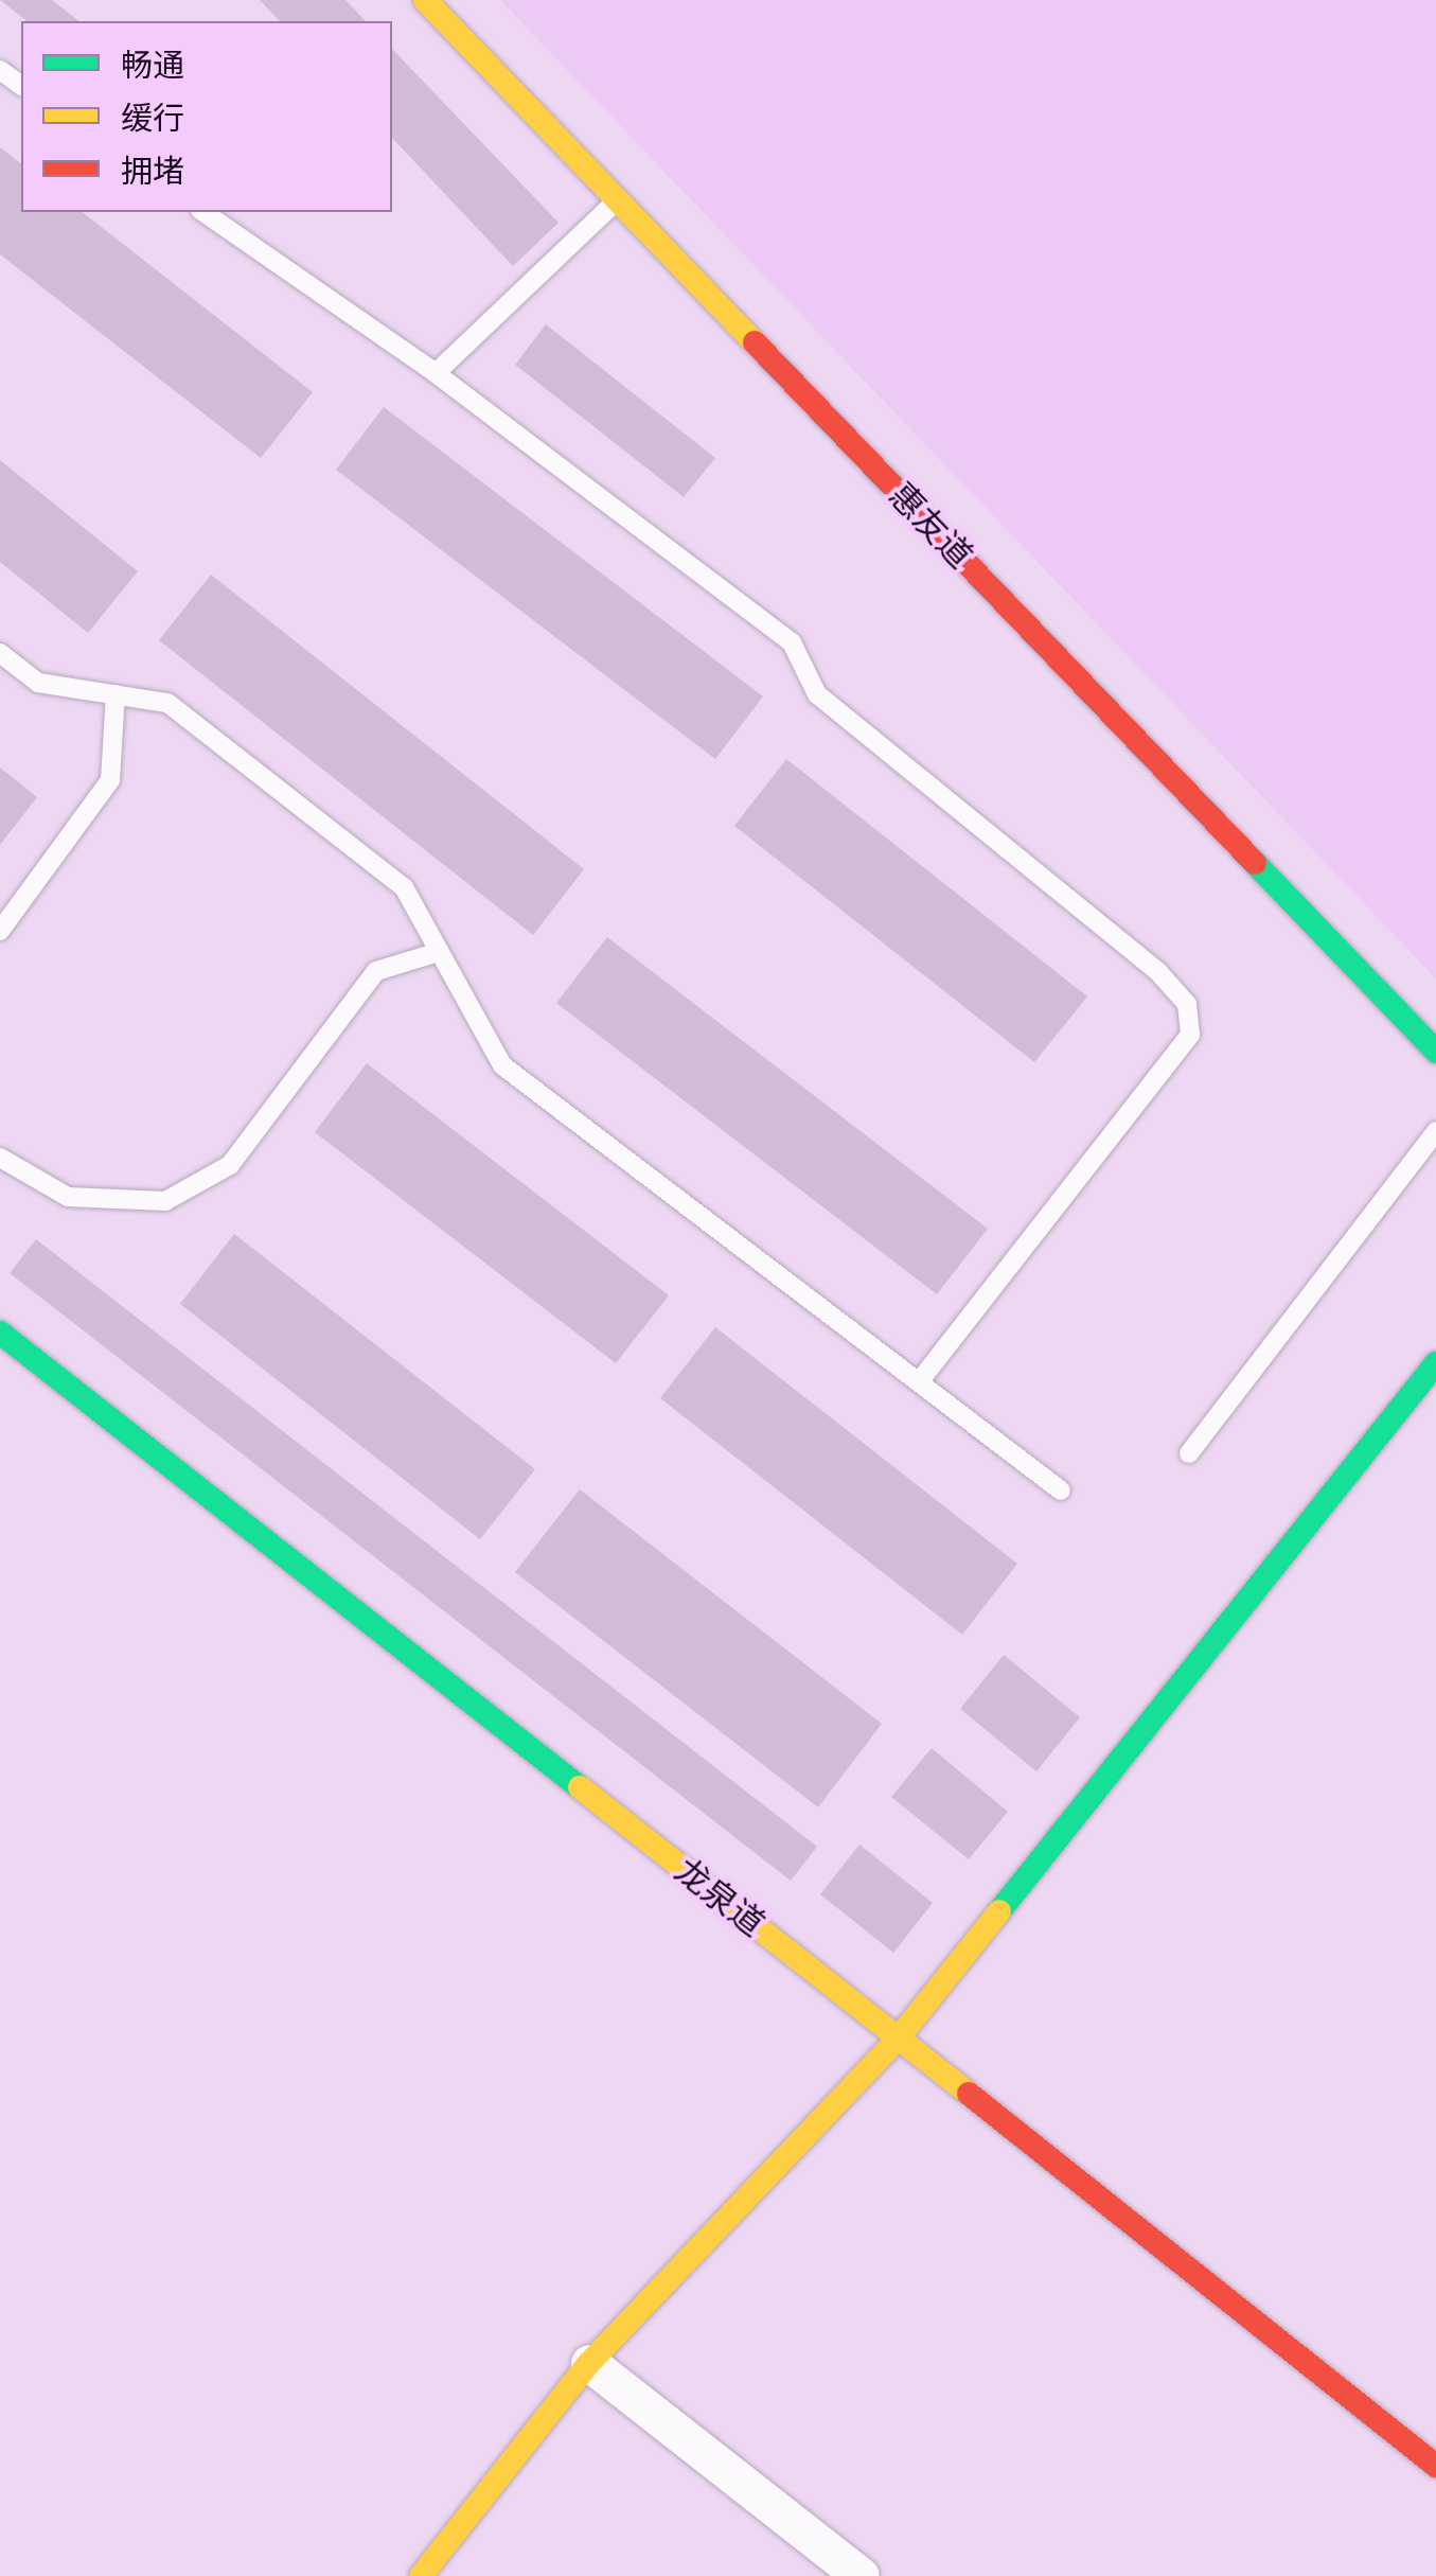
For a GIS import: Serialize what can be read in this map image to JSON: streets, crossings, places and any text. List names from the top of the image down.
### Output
{
  "streets": {
    "street": ["惠友道", "龙泉道"]
  },
  "legend": ["畅通", "缓行", "拥堵"]
}
